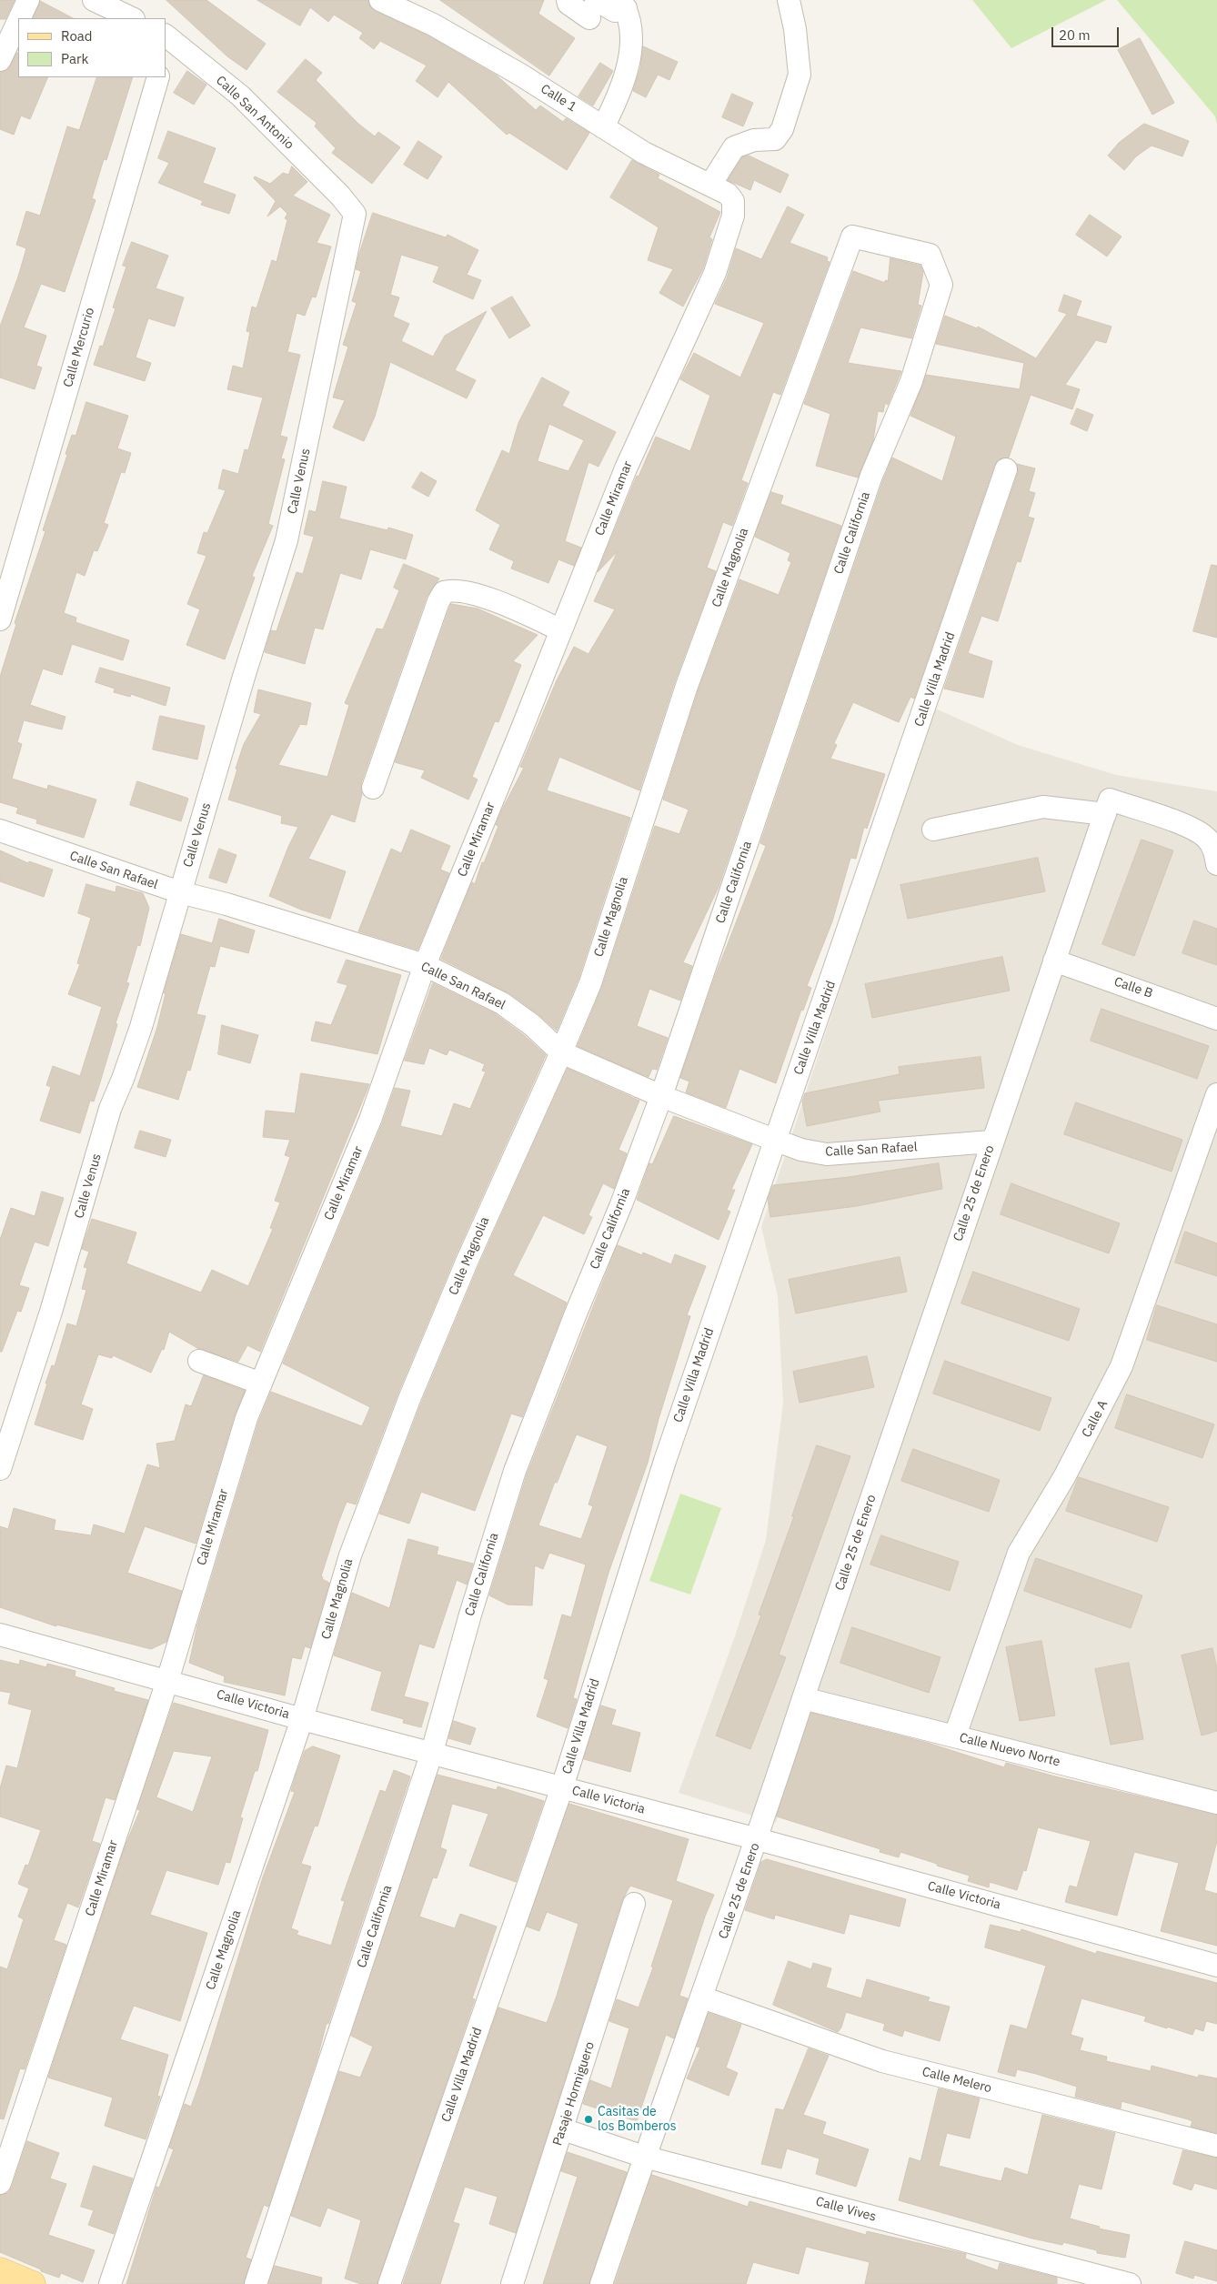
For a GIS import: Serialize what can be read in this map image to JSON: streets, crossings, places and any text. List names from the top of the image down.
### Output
{
  "streets": {
    "street": [
      "Calle 1",
      "Calle San Antonio",
      "Calle Mercurio",
      "Calle Venus",
      "Calle Miramar",
      "Calle California",
      "Calle Magnolia",
      "Calle Villa Madrid",
      "Calle San Rafael",
      "Calle B",
      "Calle 25 de Enero",
      "Calle A",
      "Calle Victoria",
      "Calle Nuevo Norte",
      "Calle Melero",
      "Pasaje Hormiguero",
      "Calle Vives"
    ]
  },
  "crossings": [
    ["Calle 1", "Calle Miramar"],
    ["Calle San Antonio", "Calle Venus"],
    ["Calle Venus", "Calle San Rafael"],
    ["Calle Miramar", "Calle San Rafael"],
    ["Calle Miramar", "Calle Victoria"],
    ["Calle California", "Calle Magnolia"],
    ["Calle California", "Calle San Rafael"],
    ["Calle California", "Calle Victoria"],
    ["Calle Magnolia", "Calle San Rafael"],
    ["Calle Magnolia", "Calle Victoria"],
    ["Calle Villa Madrid", "Calle San Rafael"],
    ["Calle Villa Madrid", "Calle Victoria"],
    ["Calle San Rafael", "Calle 25 de Enero"],
    ["Calle B", "Calle 25 de Enero"],
    ["Calle 25 de Enero", "Calle Victoria"],
    ["Calle 25 de Enero", "Calle Nuevo Norte"],
    ["Calle 25 de Enero", "Calle Melero"],
    ["Calle 25 de Enero", "Calle Vives"],
    ["Calle A", "Calle Nuevo Norte"],
    ["Pasaje Hormiguero", "Calle Vives"]
  ],
  "places": ["Casitas de los Bomberos"],
  "legend": ["Road", "Park"],
  "scale_bar": "20 m"
}
